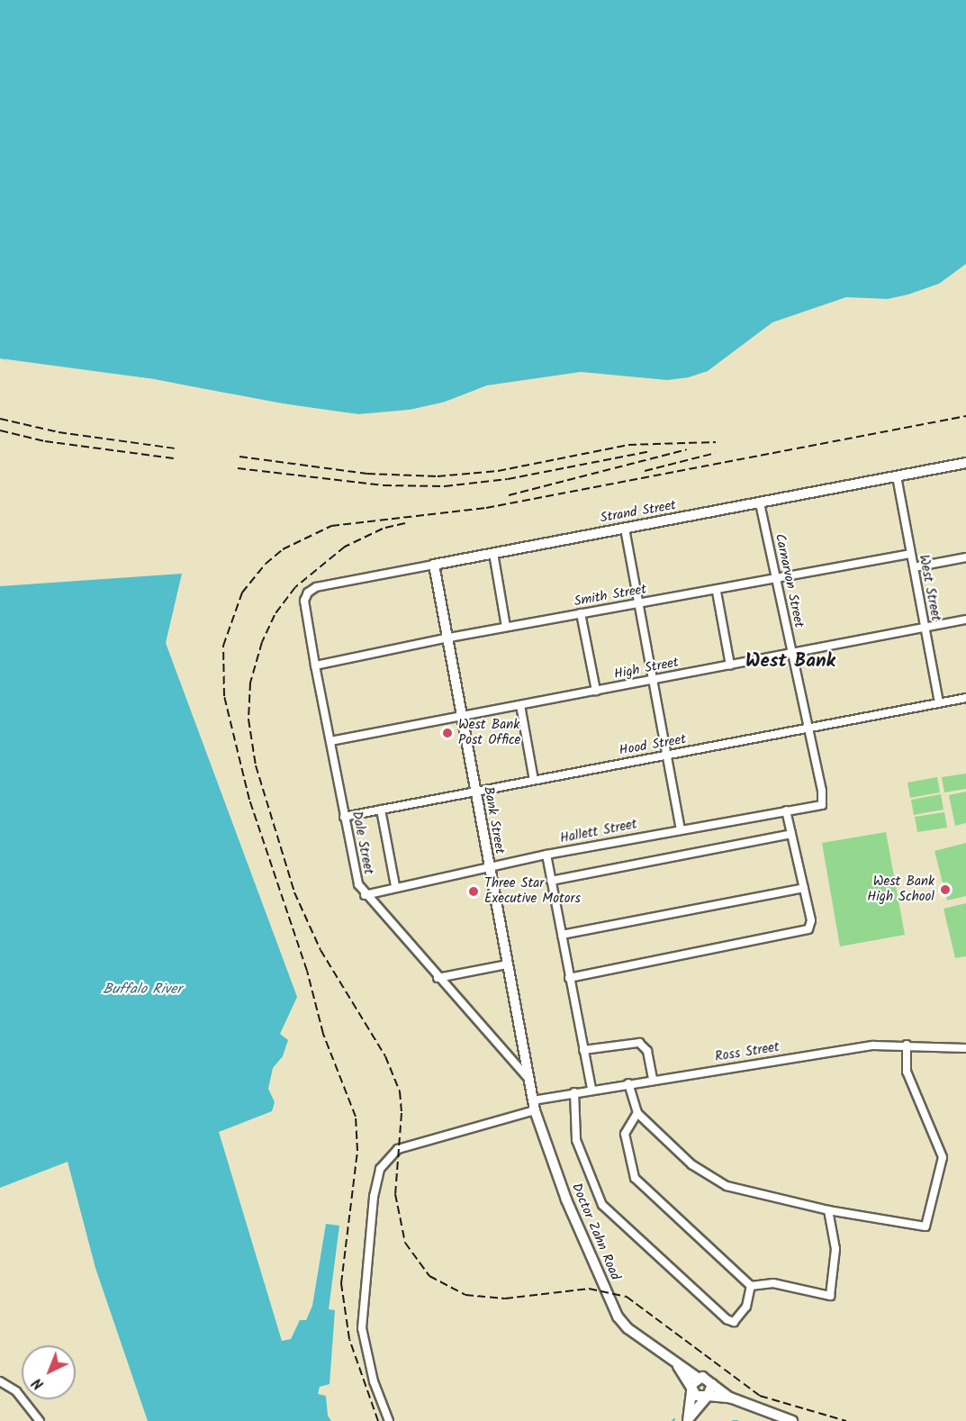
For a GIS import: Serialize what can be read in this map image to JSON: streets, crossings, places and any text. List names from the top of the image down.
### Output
{
  "streets": {
    "street": [
      "Strand Street",
      "Carnarvon Street",
      "West Street",
      "Smith Street",
      "High Street",
      "Hood Street",
      "Bank Street",
      "Hallett Street",
      "Dale Street",
      "Ross Street",
      "Doctor Zahn Road"
    ]
  },
  "crossings": [
    ["Strand Street", "Carnarvon Street"],
    ["Strand Street", "West Street"],
    ["Strand Street", "Bank Street"],
    ["Strand Street", "Dale Street"],
    ["Carnarvon Street", "Smith Street"],
    ["Carnarvon Street", "High Street"],
    ["Carnarvon Street", "Hood Street"],
    ["Carnarvon Street", "Hallett Street"],
    ["West Street", "Smith Street"],
    ["West Street", "High Street"],
    ["West Street", "Hood Street"],
    ["Smith Street", "Bank Street"],
    ["Smith Street", "Dale Street"],
    ["High Street", "Bank Street"],
    ["High Street", "Dale Street"],
    ["Hood Street", "Bank Street"],
    ["Hood Street", "Dale Street"],
    ["Bank Street", "Hallett Street"],
    ["Bank Street", "Dale Street"],
    ["Bank Street", "Doctor Zahn Road"],
    ["Hallett Street", "Dale Street"],
    ["Dale Street", "Doctor Zahn Road"],
    ["Ross Street", "Doctor Zahn Road"]
  ],
  "districts": ["West Bank"],
  "water": ["Buffalo River"],
  "places": ["West Bank Post Office", "West Bank High School", "Three Star Executive Motors"],
  "north": "bottom left"
}
